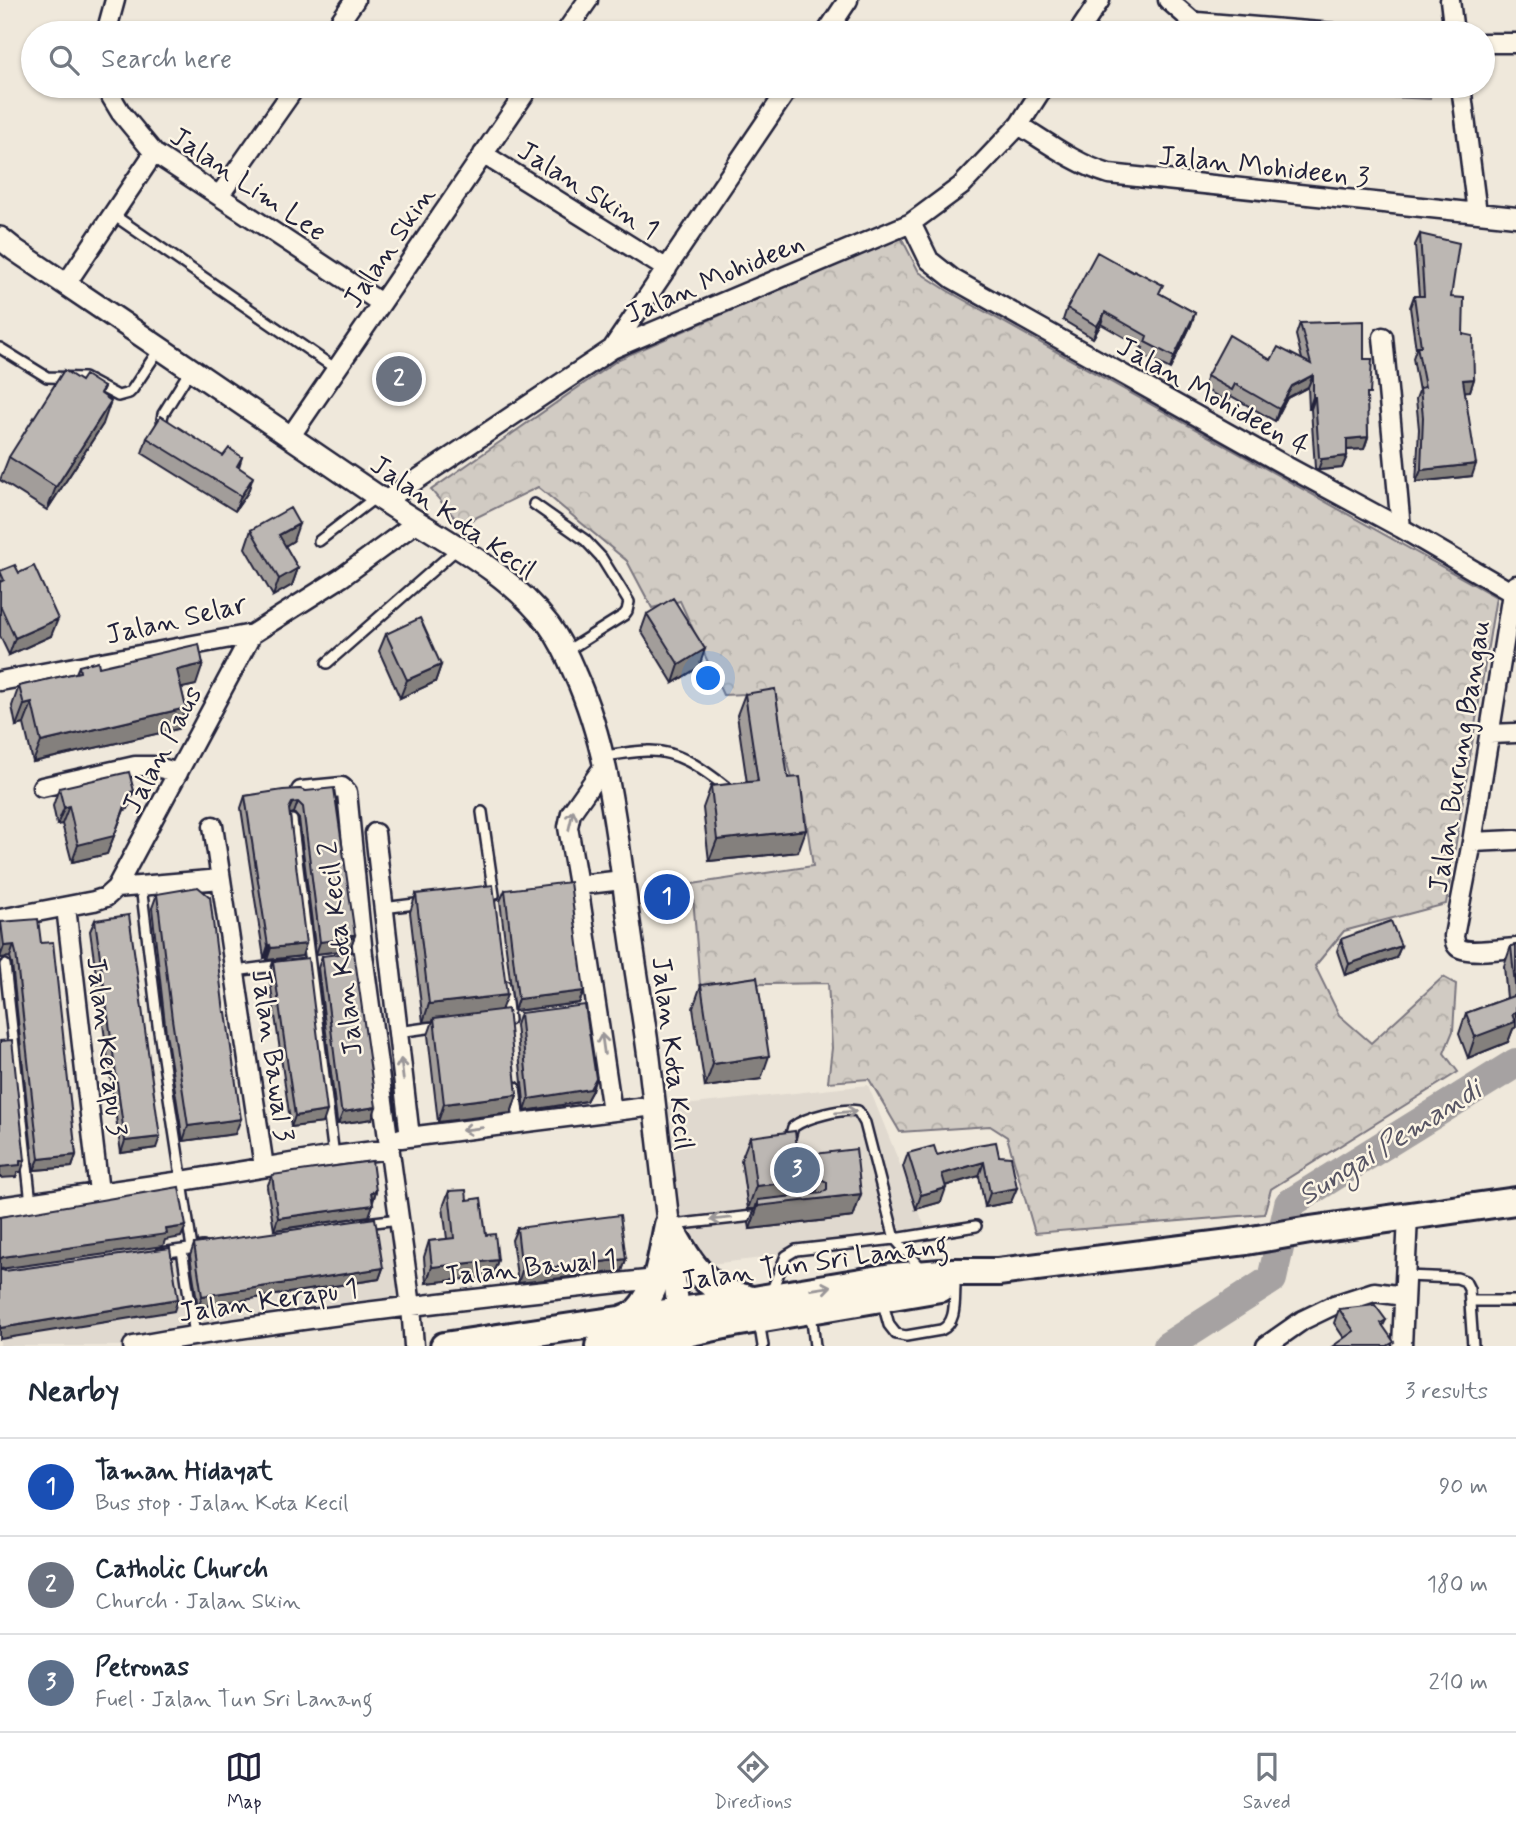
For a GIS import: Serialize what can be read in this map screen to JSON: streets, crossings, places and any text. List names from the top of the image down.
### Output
{
  "streets": {
    "main road": ["Jalan Tun Sri Lanang"],
    "street": [
      "Jalan Mohideen 3",
      "Jalan Lim Lee",
      "Jalan Skin 1",
      "Jalan Skin",
      "Jalan Mohideen",
      "Jalan Mohideen 4",
      "Jalan Kota Kecil",
      "Jalan Selar",
      "Jalan Paus",
      "Jalan Burung Bangau",
      "Jalan Kota Kecil 2",
      "Jalan Kerapu 3",
      "Jalan Bawal 3",
      "Jalan Bawal 1",
      "Jalan Kerapu 1"
    ]
  },
  "crossings": [
    ["Jalan Mohideen 3", "Jalan Mohideen"],
    ["Jalan Lim Lee", "Jalan Skin"],
    ["Jalan Skin 1", "Jalan Skin"],
    ["Jalan Skin", "Jalan Kota Kecil"],
    ["Jalan Mohideen", "Jalan Mohideen 4"],
    ["Jalan Mohideen", "Jalan Kota Kecil"],
    ["Jalan Mohideen 4", "Jalan Burung Bangau"],
    ["Jalan Kota Kecil", "Jalan Selar"],
    ["Jalan Kota Kecil", "Jalan Bawal 3"],
    ["Jalan Kota Kecil", "Jalan Tun Sri Lanang"],
    ["Jalan Selar", "Jalan Paus"],
    ["Jalan Kota Kecil 2", "Jalan Bawal 3"],
    ["Jalan Kota Kecil 2", "Jalan Bawal 1"],
    ["Jalan Kota Kecil 2", "Jalan Kerapu 1"],
    ["Jalan Bawal 1", "Jalan Kerapu 1"]
  ],
  "water": ["Sungai Pemandi"],
  "page": {
    "search": "Search here",
    "pins": ["2", "1", "3"],
    "heading": ["Nearby", "3 results"],
    "list": [
      {
        "mark": "1",
        "name": "Taman Hidayat",
        "note": "Bus stop · Jalan Kota Kecil",
        "value": "90 m"
      },
      {
        "mark": "2",
        "name": "Catholic Church",
        "note": "Church · Jalan Skin",
        "value": "180 m"
      },
      {
        "mark": "3",
        "name": "Petronas",
        "note": "Fuel · Jalan Tun Sri Lanang",
        "value": "210 m"
      }
    ],
    "nav": ["Map", "Directions", "Saved"]
  }
}
